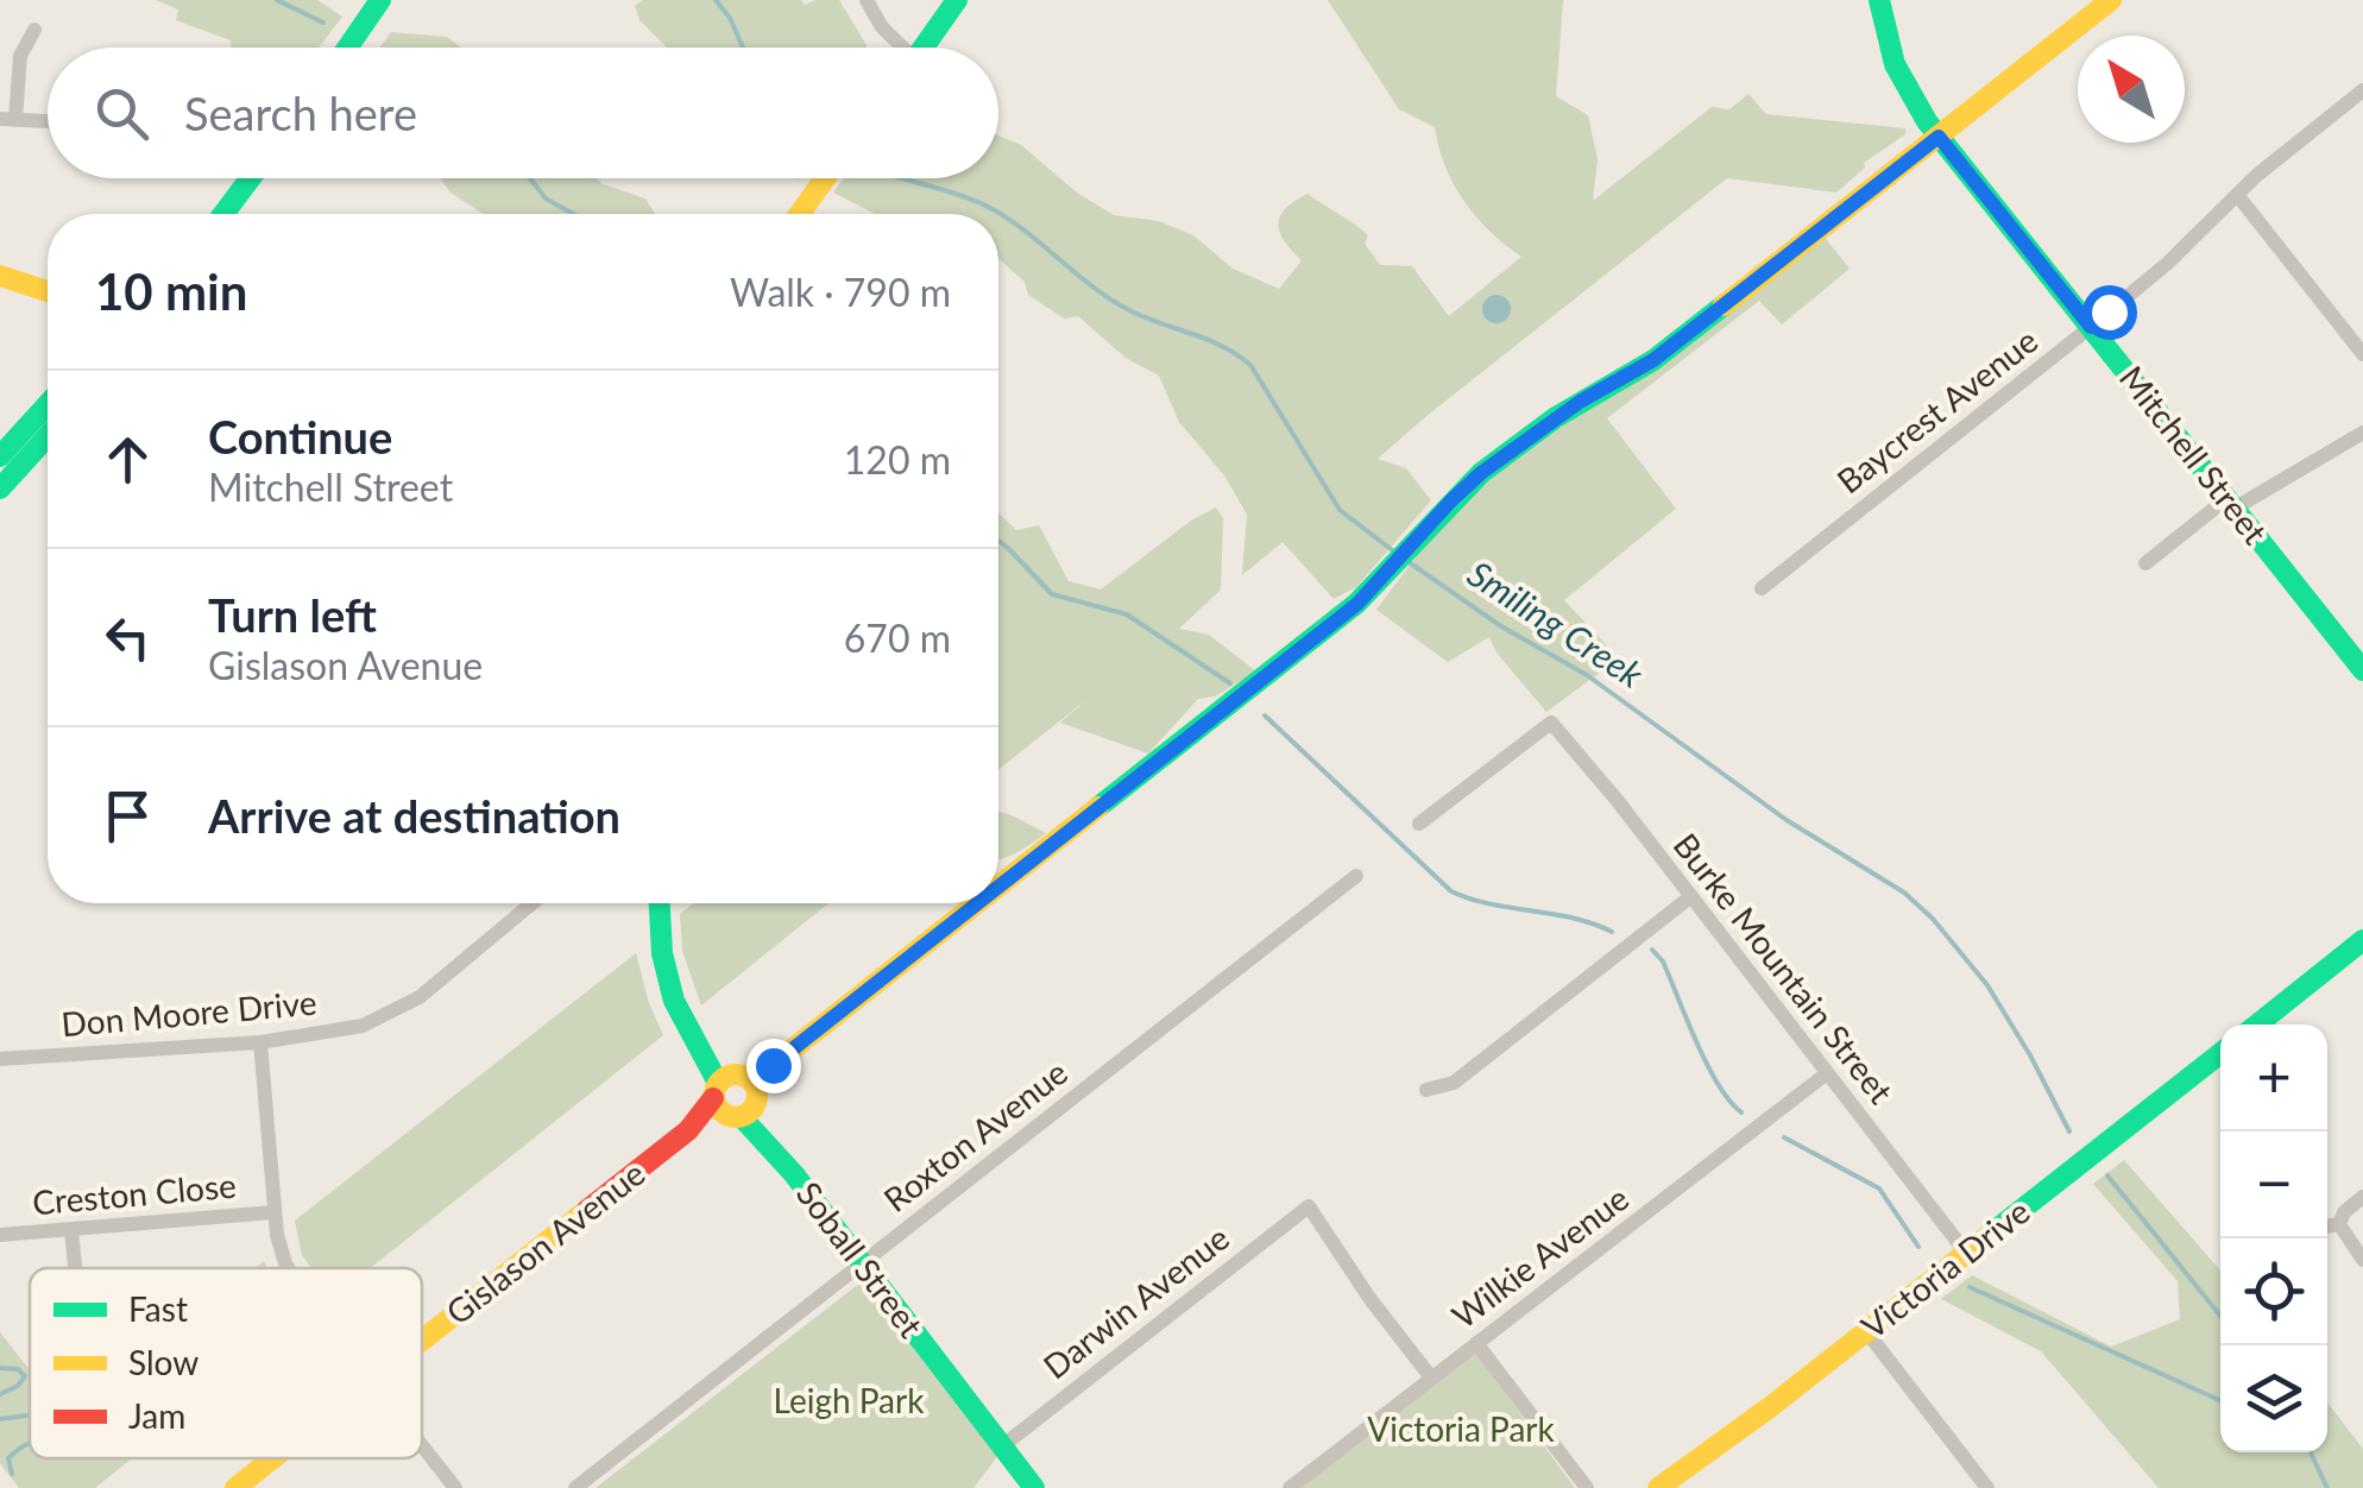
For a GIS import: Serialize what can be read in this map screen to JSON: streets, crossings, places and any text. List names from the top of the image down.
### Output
{
  "streets": {
    "street": [
      "Baycrest Avenue",
      "Mitchell Street",
      "Burke Mountain Street",
      "Don Moore Drive",
      "Roxton Avenue",
      "Creston Close",
      "Gislason Avenue",
      "Wilkie Avenue",
      "Soball Street",
      "Victoria Drive",
      "Darwin Avenue"
    ]
  },
  "crossings": [
    ["Baycrest Avenue", "Mitchell Street"],
    ["Mitchell Street", "Gislason Avenue"],
    ["Burke Mountain Street", "Wilkie Avenue"],
    ["Burke Mountain Street", "Victoria Drive"],
    ["Roxton Avenue", "Soball Street"],
    ["Gislason Avenue", "Soball Street"],
    ["Wilkie Avenue", "Darwin Avenue"],
    ["Soball Street", "Darwin Avenue"]
  ],
  "water": ["Smiling Creek"],
  "parks": ["Leigh Park", "Victoria Park"],
  "legend": ["Fast", "Slow", "Jam"],
  "north": "top left",
  "page": {
    "search": "Search here",
    "heading": ["10 min", "Walk · 790 m"],
    "list": [
      ["Continue", "Mitchell Street", "120 m"],
      ["Turn left", "Gislason Avenue", "670 m"],
      "Arrive at destination"
    ],
    "map_buttons": ["+", "−"]
  }
}
